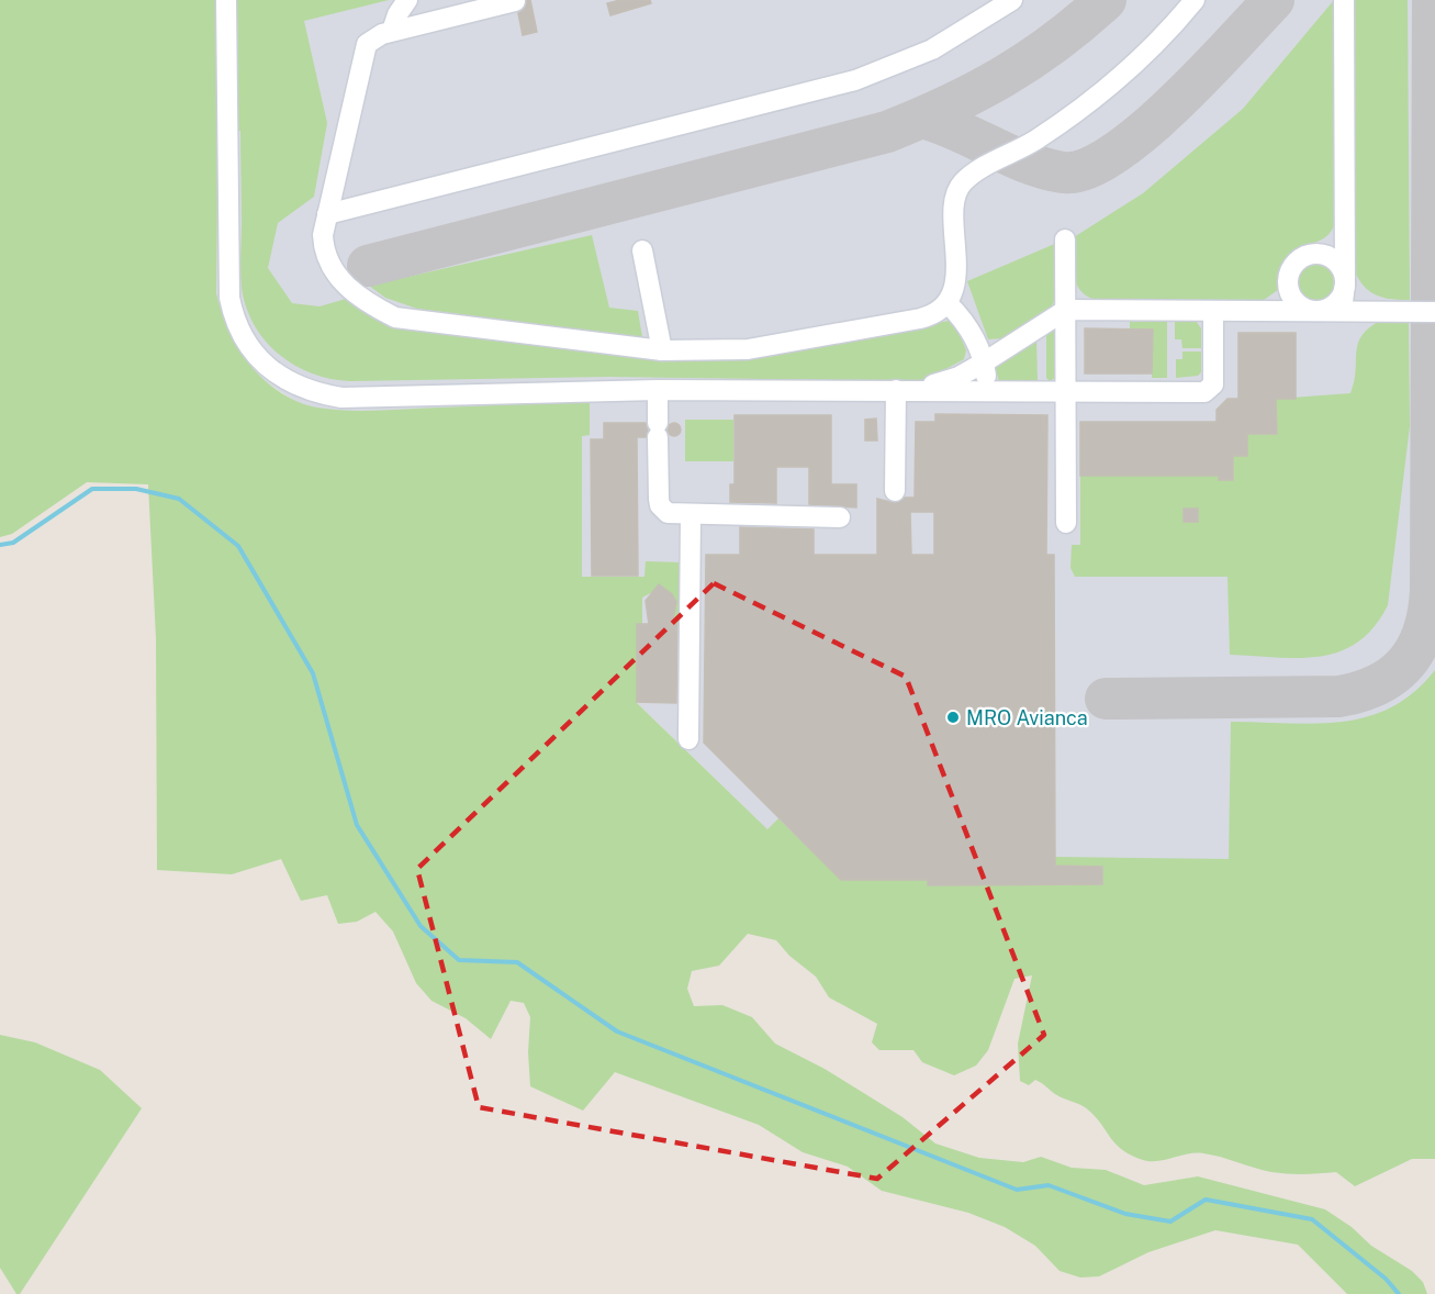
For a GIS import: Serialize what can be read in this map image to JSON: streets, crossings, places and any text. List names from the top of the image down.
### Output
{
  "places": ["MRO Avianca"]
}
